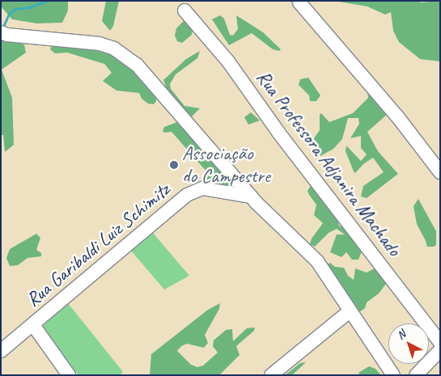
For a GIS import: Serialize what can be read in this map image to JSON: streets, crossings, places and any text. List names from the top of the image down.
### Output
{
  "streets": {
    "street": ["Rua Professora Adjanira Machado", "Rua Garibaldi Luiz Schimitz"]
  },
  "places": ["Associação do Campestre"],
  "north": "top left"
}
